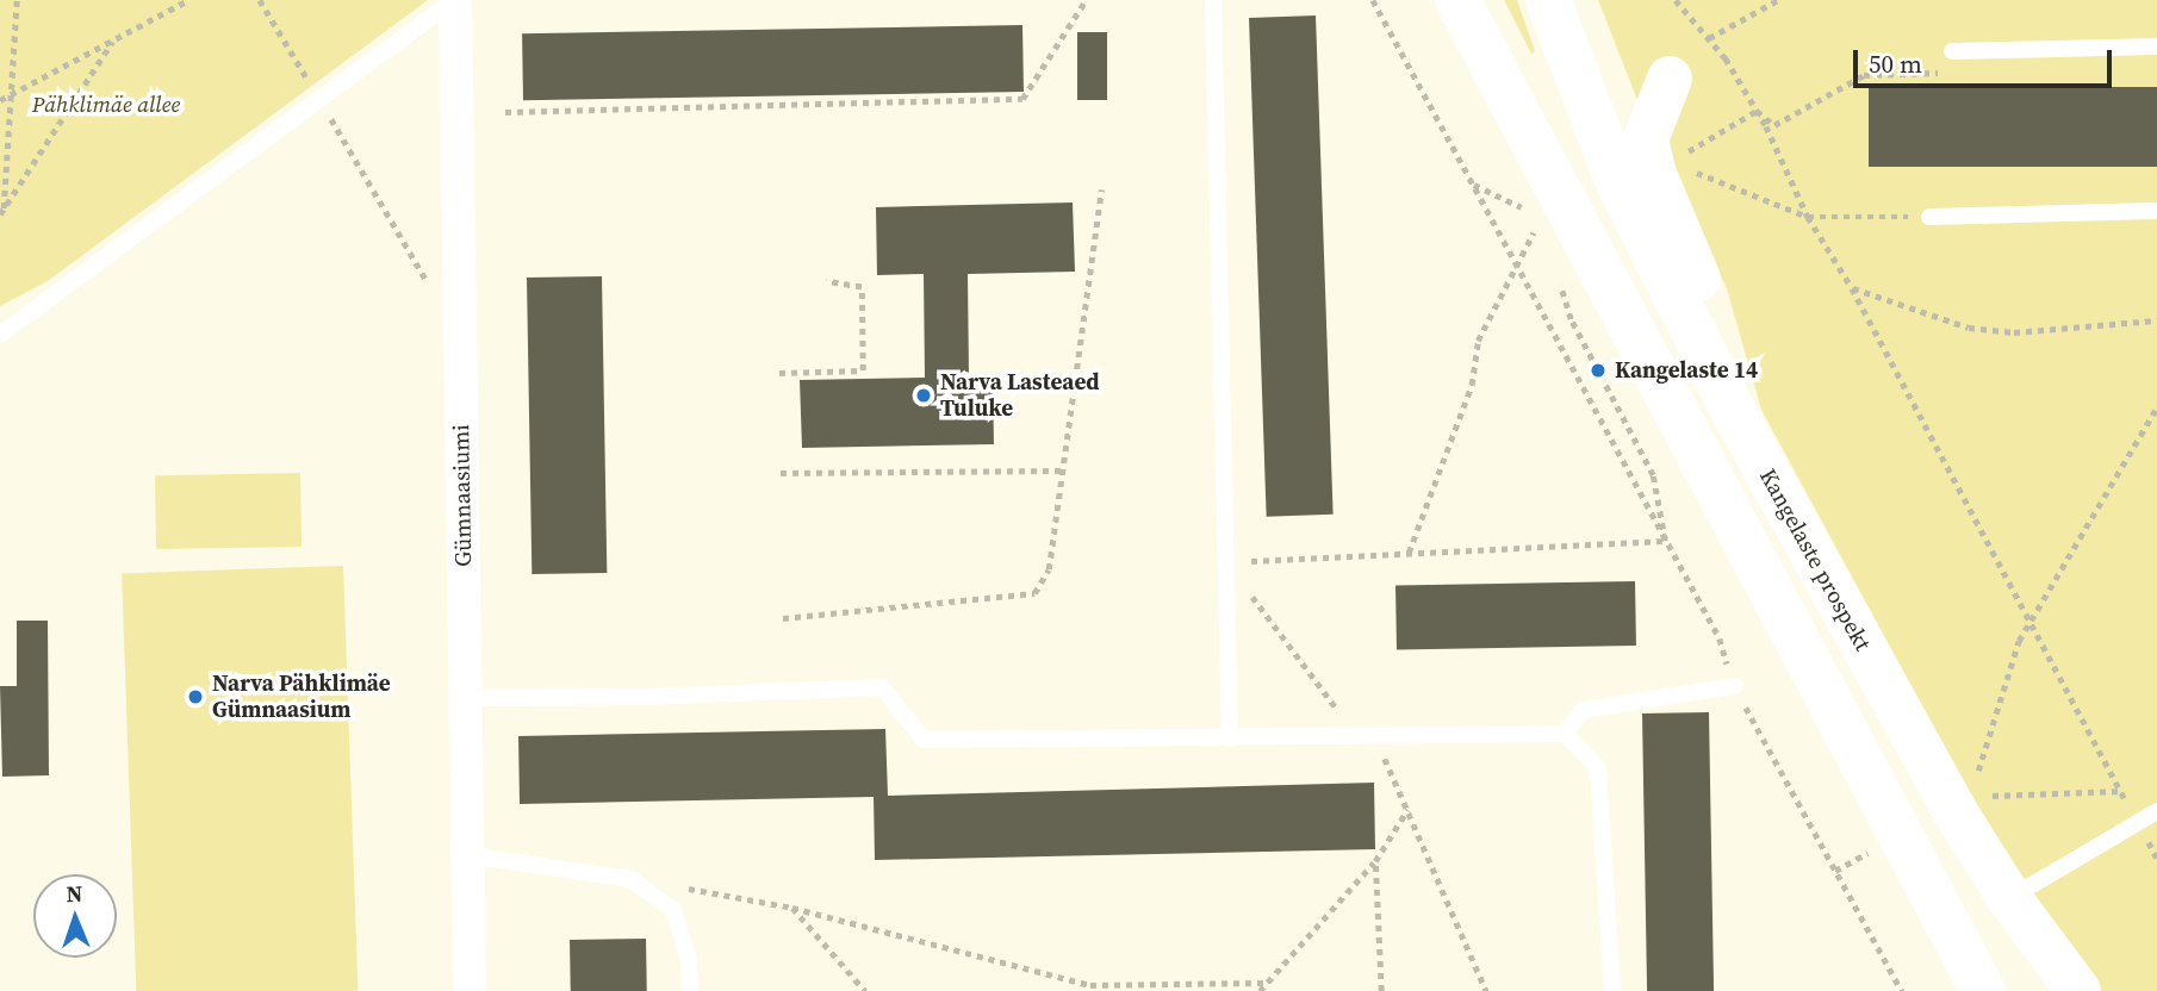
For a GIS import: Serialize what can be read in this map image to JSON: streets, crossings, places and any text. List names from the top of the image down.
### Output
{
  "streets": {
    "main road": ["Kangelaste prospekt"],
    "street": ["Gümnaasiumi"]
  },
  "parks": ["Pähklimäe allee"],
  "places": ["Kangelaste 14", "Narva Lasteaed Tuluke", "Narva Pähklimäe Gümnaasium"],
  "scale_bar": "50 m",
  "north": "top"
}
